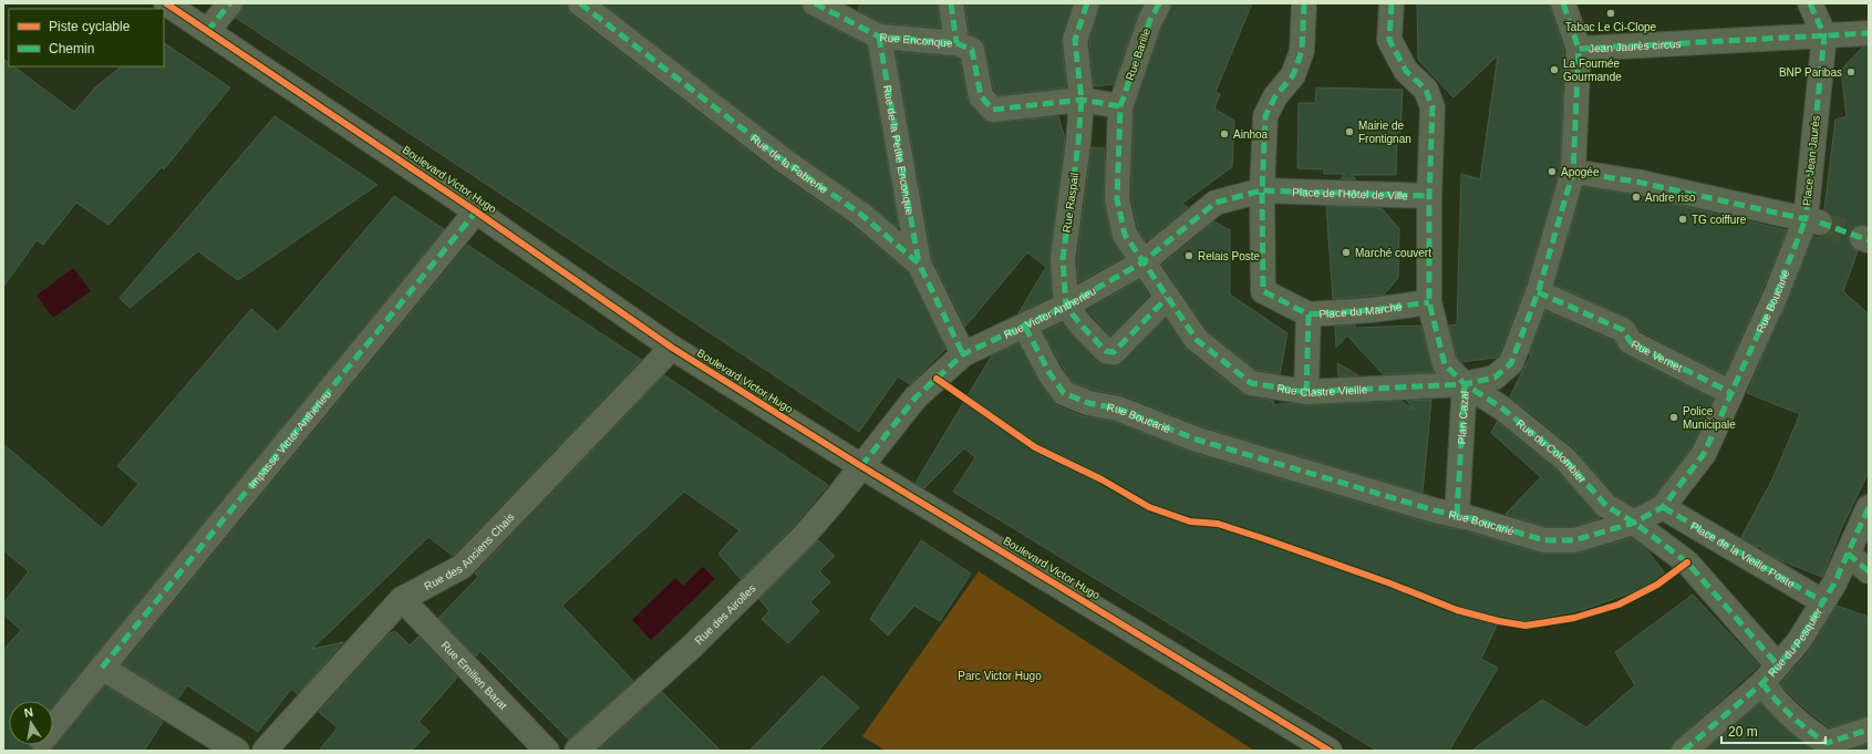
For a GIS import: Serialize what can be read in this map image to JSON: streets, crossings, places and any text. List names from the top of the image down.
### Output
{
  "streets": {
    "street": [
      "Rue Enconque",
      "Jean Jaurès circus",
      "Rue Barille",
      "Rue de la Petite Enconque",
      "Place Jean Jaurès",
      "Rue de la Fabrerie",
      "Boulevard Victor Hugo",
      "Place de l'Hôtel de Ville",
      "Rue Raspail",
      "Rue Boucarié",
      "Place du Marché",
      "Rue Victor Antherieu",
      "Rue Vernet",
      "Rue Clastre Vieille",
      "Plan Cazal",
      "Impasse Victor Antherieu",
      "Rue du Colombier",
      "Rue des Anciens Chais",
      "Place de la Vieille Poste",
      "Rue des Airolles",
      "Rue du Pesquier",
      "Rue Emilien Barat"
    ]
  },
  "crossings": [
    ["Rue Enconque", "Rue de la Petite Enconque"],
    ["Jean Jaurès circus", "Place Jean Jaurès"],
    ["Jean Jaurès circus", "Rue Clastre Vieille"],
    ["Rue Barille", "Rue Clastre Vieille"],
    ["Rue de la Petite Enconque", "Rue de la Fabrerie"],
    ["Place Jean Jaurès", "Rue Boucarié"],
    ["Place Jean Jaurès", "Rue Clastre Vieille"],
    ["Rue de la Fabrerie", "Rue Victor Antherieu"],
    ["Boulevard Victor Hugo", "Rue Victor Antherieu"],
    ["Boulevard Victor Hugo", "Impasse Victor Antherieu"],
    ["Boulevard Victor Hugo", "Rue des Anciens Chais"],
    ["Boulevard Victor Hugo", "Rue des Airolles"],
    ["Place de l'Hôtel de Ville", "Place du Marché"],
    ["Place de l'Hôtel de Ville", "Rue Victor Antherieu"],
    ["Rue Raspail", "Rue Victor Antherieu"],
    ["Rue Boucarié", "Rue Victor Antherieu"],
    ["Rue Boucarié", "Rue Vernet"],
    ["Rue Boucarié", "Plan Cazal"],
    ["Rue Boucarié", "Rue du Colombier"],
    ["Rue Boucarié", "Place de la Vieille Poste"],
    ["Place du Marché", "Rue Victor Antherieu"],
    ["Place du Marché", "Plan Cazal"],
    ["Rue Victor Antherieu", "Rue Clastre Vieille"],
    ["Rue Victor Antherieu", "Rue des Airolles"],
    ["Rue Vernet", "Rue Clastre Vieille"],
    ["Rue Clastre Vieille", "Plan Cazal"],
    ["Rue Clastre Vieille", "Rue du Colombier"],
    ["Plan Cazal", "Rue du Colombier"],
    ["Rue des Anciens Chais", "Rue Emilien Barat"],
    ["Place de la Vieille Poste", "Rue du Pesquier"]
  ],
  "parks": ["Parc Victor Hugo"],
  "places": [
    "Tabac Le Ci-Clope",
    "La Fournée Gourmande",
    "BNP Paribas",
    "Mairie de Frontignan",
    "Ainhoa",
    "Apogée",
    "Andre riso",
    "TG coiffure",
    "Marché couvert",
    "Relais Poste",
    "Police Municipale"
  ],
  "legend": ["Piste cyclable", "Chemin"],
  "scale_bar": "20 m",
  "north": "top"
}
